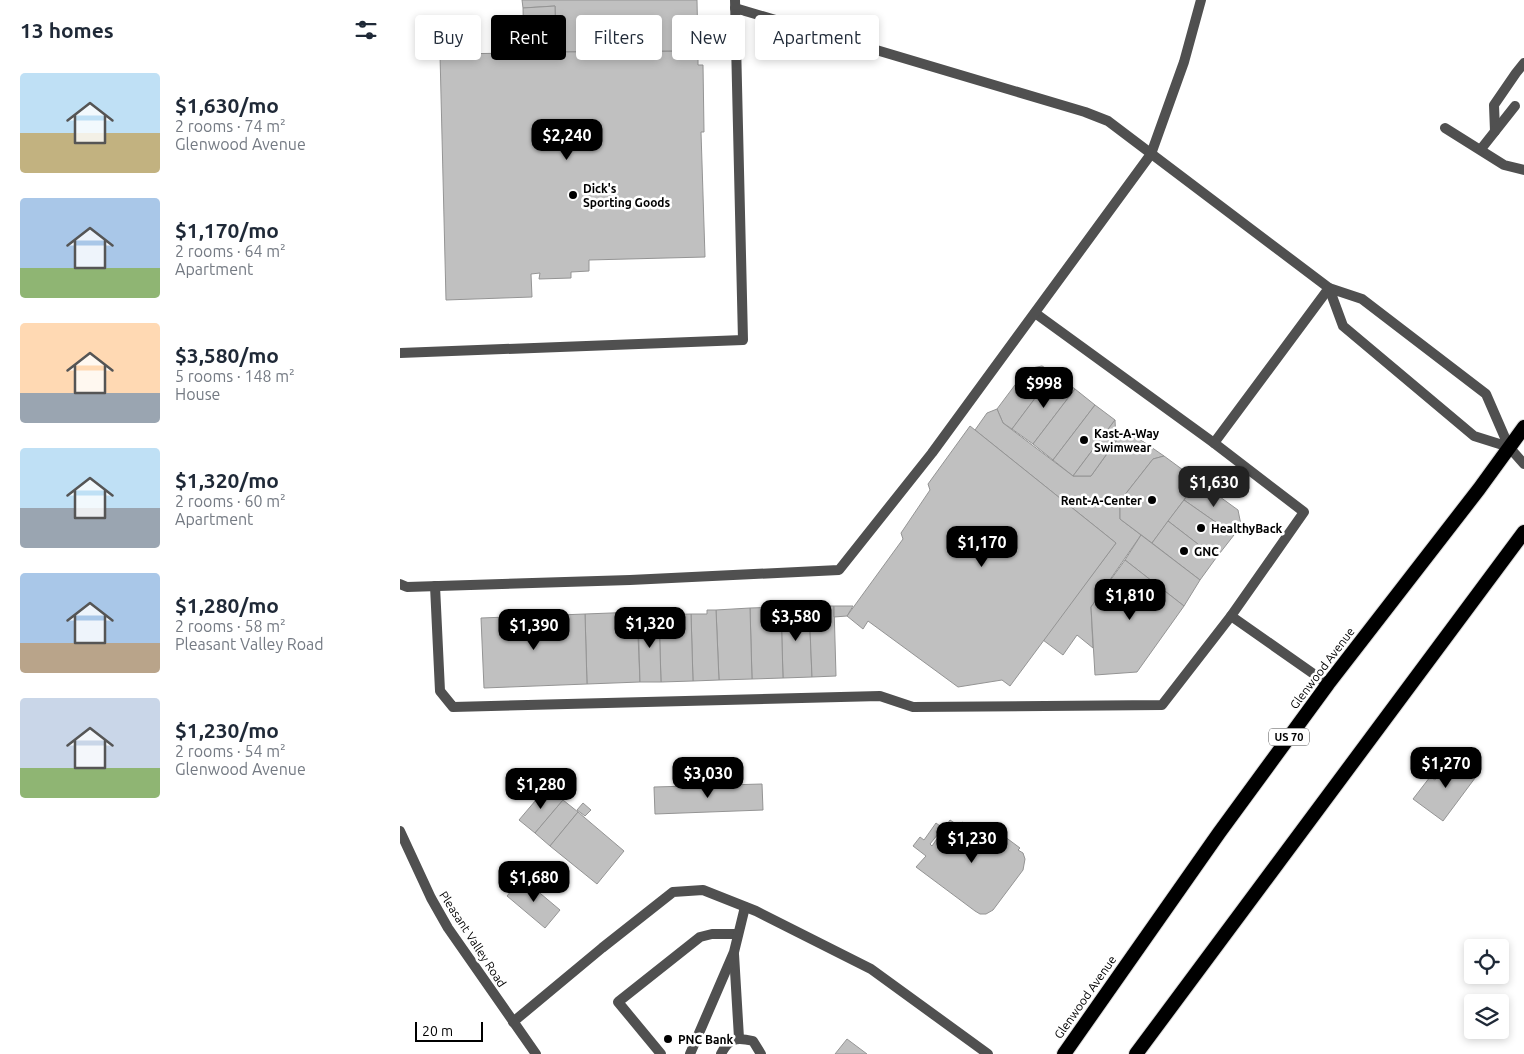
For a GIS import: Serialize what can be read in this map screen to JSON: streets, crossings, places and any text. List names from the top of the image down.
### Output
{
  "streets": {
    "highway": ["Glenwood Avenue", "US 70"],
    "street": ["Pleasant Valley Road"]
  },
  "places": [
    "Dick's Sporting Goods",
    "Kast-A-Way Swimwear",
    "Rent-A-Center",
    "HealthyBack",
    "GNC",
    "PNC Bank"
  ],
  "scale_bar": "20 m",
  "page": {
    "heading": "13 homes",
    "chip": [
      "Buy",
      "Rent",
      "Filters",
      "New",
      "Apartment"
    ],
    "list": [
      {
        "name": "$1,630/mo",
        "note": "2 rooms · 74 m² · Glenwood Avenue"
      },
      {
        "name": "$1,170/mo",
        "note": "2 rooms · 64 m² · Apartment"
      },
      {
        "name": "$3,580/mo",
        "note": "5 rooms · 148 m² · House"
      },
      {
        "name": "$1,320/mo",
        "note": "2 rooms · 60 m² · Apartment"
      },
      {
        "name": "$1,280/mo",
        "note": "2 rooms · 58 m² · Pleasant Valley Road"
      },
      {
        "name": "$1,230/mo",
        "note": "2 rooms · 54 m² · Glenwood Avenue"
      }
    ],
    "price": [
      "$2,240",
      "$998",
      "$1,630",
      "$1,170",
      "$1,810",
      "$3,580",
      "$1,320",
      "$1,390",
      "$1,270",
      "$3,030",
      "$1,280",
      "$1,230",
      "$1,680"
    ],
    "scale": "20 m"
  }
}
